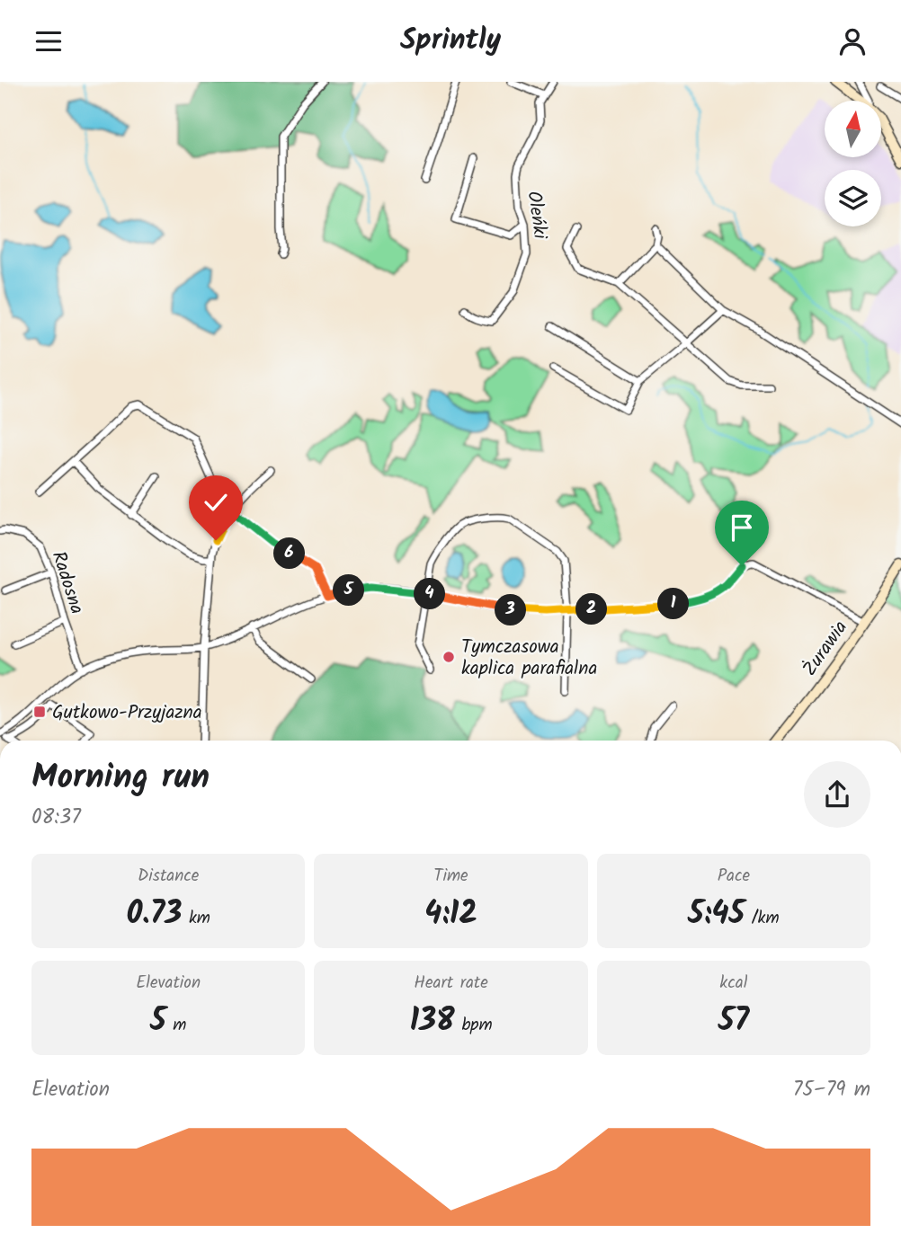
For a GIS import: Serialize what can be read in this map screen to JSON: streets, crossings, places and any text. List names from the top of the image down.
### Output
{
  "streets": {
    "street": ["Oleńki", "Radosna", "Żurawia"]
  },
  "places": {
    "other": ["Tymczasowa kaplica parafialna"],
    "transit": ["Gutkowo-Przyjazna"]
  },
  "north": "top",
  "page": {
    "header": "Sprintly",
    "pins": [
      "6",
      "5",
      "4",
      "1",
      "2",
      "3"
    ],
    "heading": ["Morning run", "08:37"],
    "stats": [
      ["Distance", "0.73 km"],
      ["Time", "4:12"],
      ["Pace", "5:45 /km"],
      ["Elevation", "5 m"],
      ["Heart rate", "138 bpm"],
      ["kcal", "57"]
    ],
    "chart": ["Elevation", "75–79 m"]
  }
}
